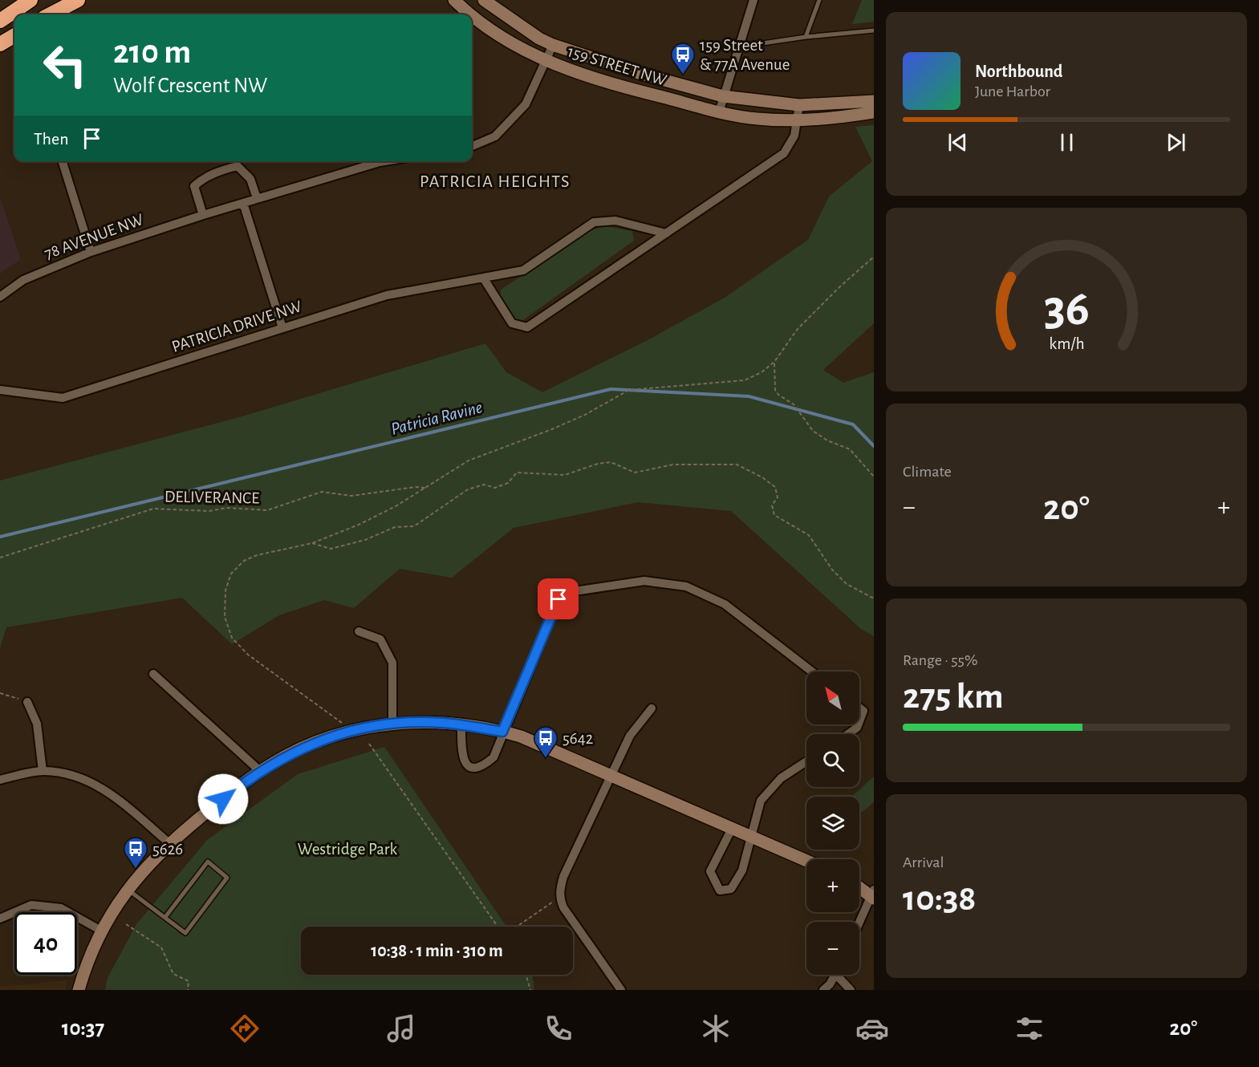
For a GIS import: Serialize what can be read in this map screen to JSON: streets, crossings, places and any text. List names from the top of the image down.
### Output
{
  "streets": {
    "street": ["159 STREET NW", "78 AVENUE NW", "PATRICIA DRIVE NW"],
    "path": ["DELIVERANCE"]
  },
  "districts": ["PATRICIA HEIGHTS"],
  "water": ["Patricia Ravine"],
  "parks": ["Westridge Park"],
  "places": {
    "bus stop": ["159 Street & 77A Avenue", "5642", "5626"]
  },
  "north": "top left",
  "page": {
    "turn": ["210 m", "Wolf Crescent NW"],
    "song": ["Northbound", "June Harbor"],
    "then": "Then",
    "tile": [
      "Climate",
      ["Range · 55%", "275 km"],
      ["Arrival", "10:38"]
    ],
    "heat": ["−", "20°", "+"],
    "map_buttons": ["+", "−"],
    "limit": "40",
    "trip": "10:38 · 1 min · 310 m",
    "tabs": ["10:37", "20°"],
    "gauge": ["36", "km/h"]
  }
}
